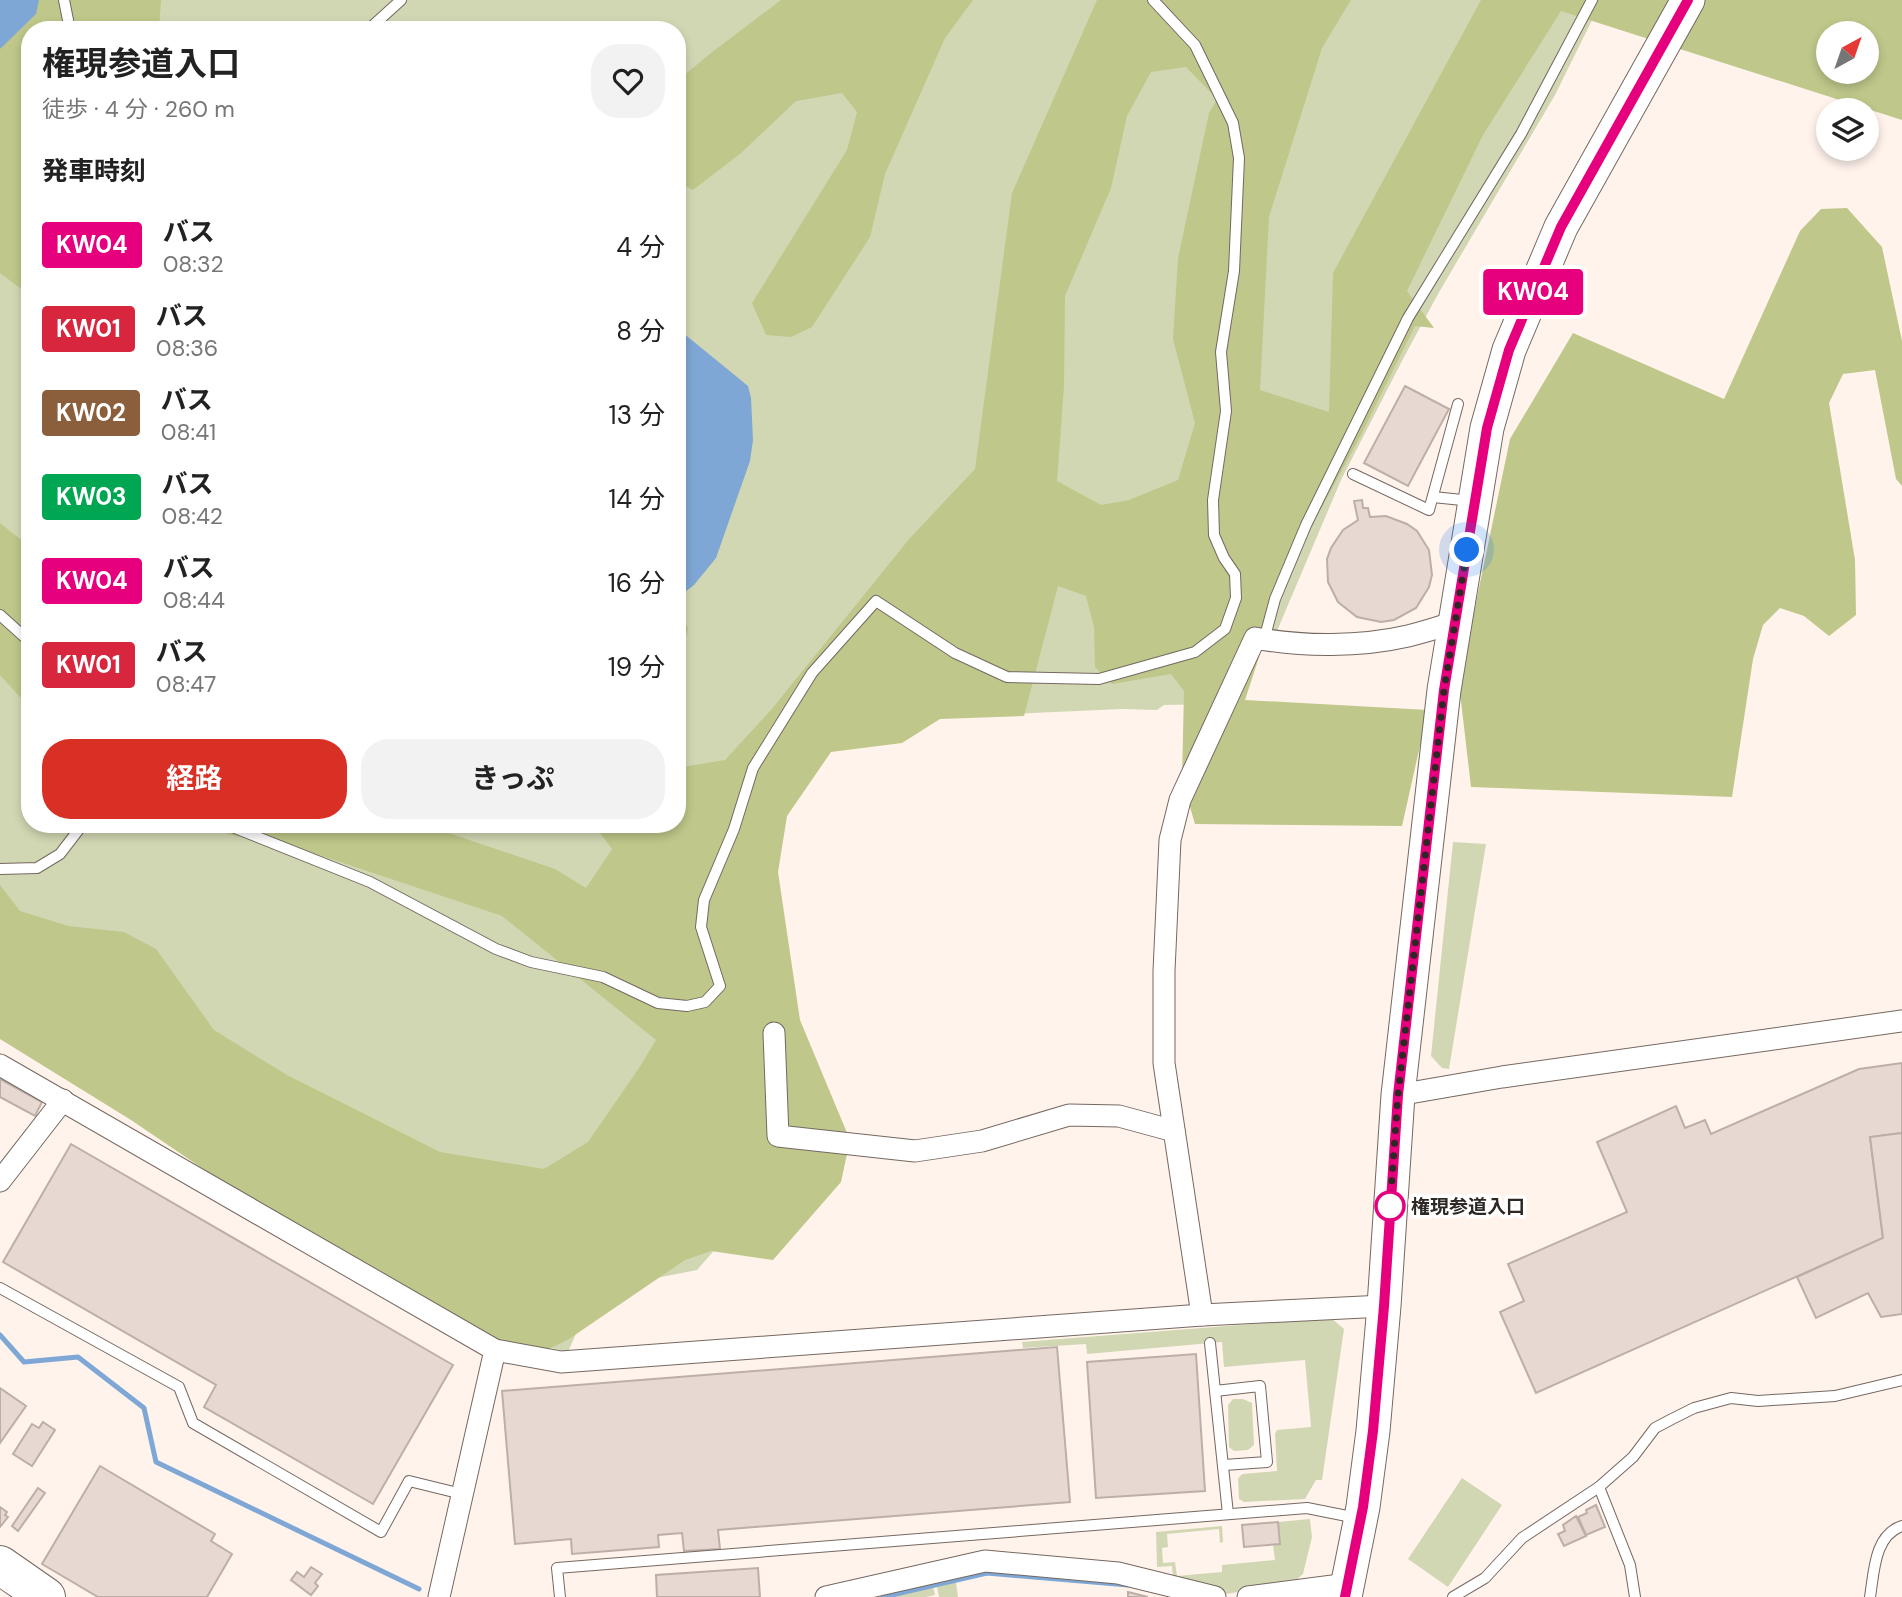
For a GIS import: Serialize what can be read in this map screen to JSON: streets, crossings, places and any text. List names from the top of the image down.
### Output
{
  "places": ["権現参道入口"],
  "lines": ["bus line KW04"],
  "north": "top right",
  "page": {
    "on_map": "KW04",
    "heading": [
      ["権現参道入口", "徒歩 · 4 分 · 260 m"],
      "発車時刻"
    ],
    "list": [
      {
        "mark": "KW04",
        "name": "バス",
        "note": "08:32",
        "value": "4 分"
      },
      {
        "mark": "KW01",
        "name": "バス",
        "note": "08:36",
        "value": "8 分"
      },
      {
        "mark": "KW02",
        "name": "バス",
        "note": "08:41",
        "value": "13 分"
      },
      {
        "mark": "KW03",
        "name": "バス",
        "note": "08:42",
        "value": "14 分"
      },
      {
        "mark": "KW04",
        "name": "バス",
        "note": "08:44",
        "value": "16 分"
      },
      {
        "mark": "KW01",
        "name": "バス",
        "note": "08:47",
        "value": "19 分"
      }
    ],
    "buttons": ["経路", "きっぷ"]
  }
}
